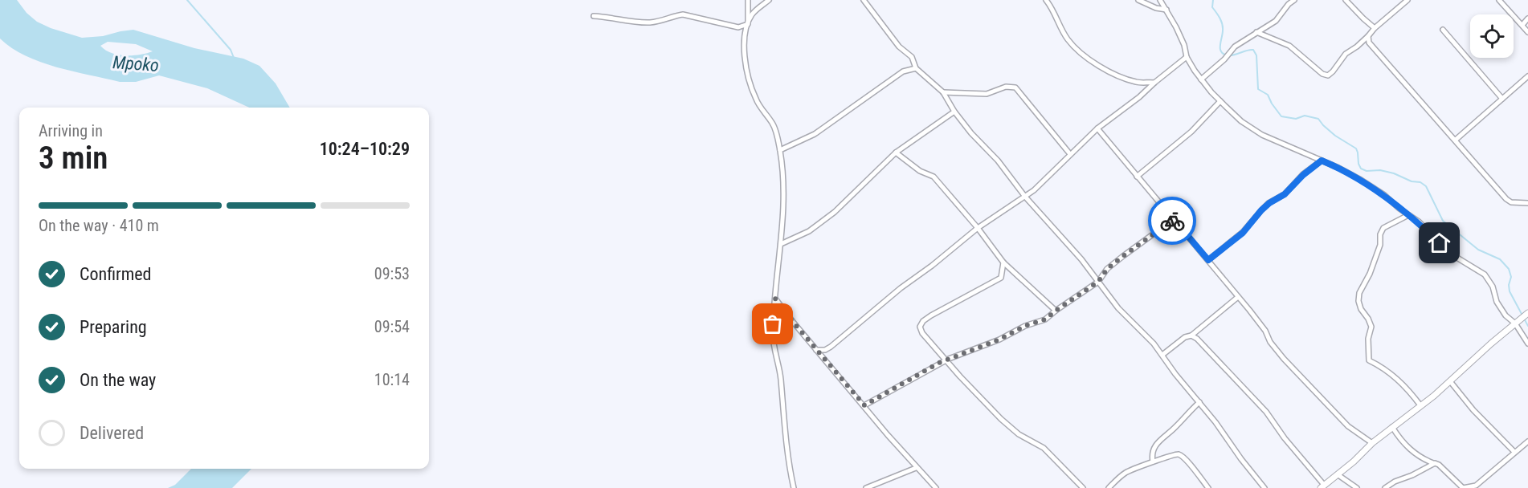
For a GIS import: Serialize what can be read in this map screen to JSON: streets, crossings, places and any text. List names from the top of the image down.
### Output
{
  "water": ["Mpoko"],
  "page": {
    "heading": ["3 min", "Arriving in", "10:24–10:29"],
    "bar": "On the way · 410 m",
    "list": [
      ["Confirmed", "09:53"],
      ["Preparing", "09:54"],
      ["On the way", "10:14"],
      "Delivered"
    ]
  }
}
